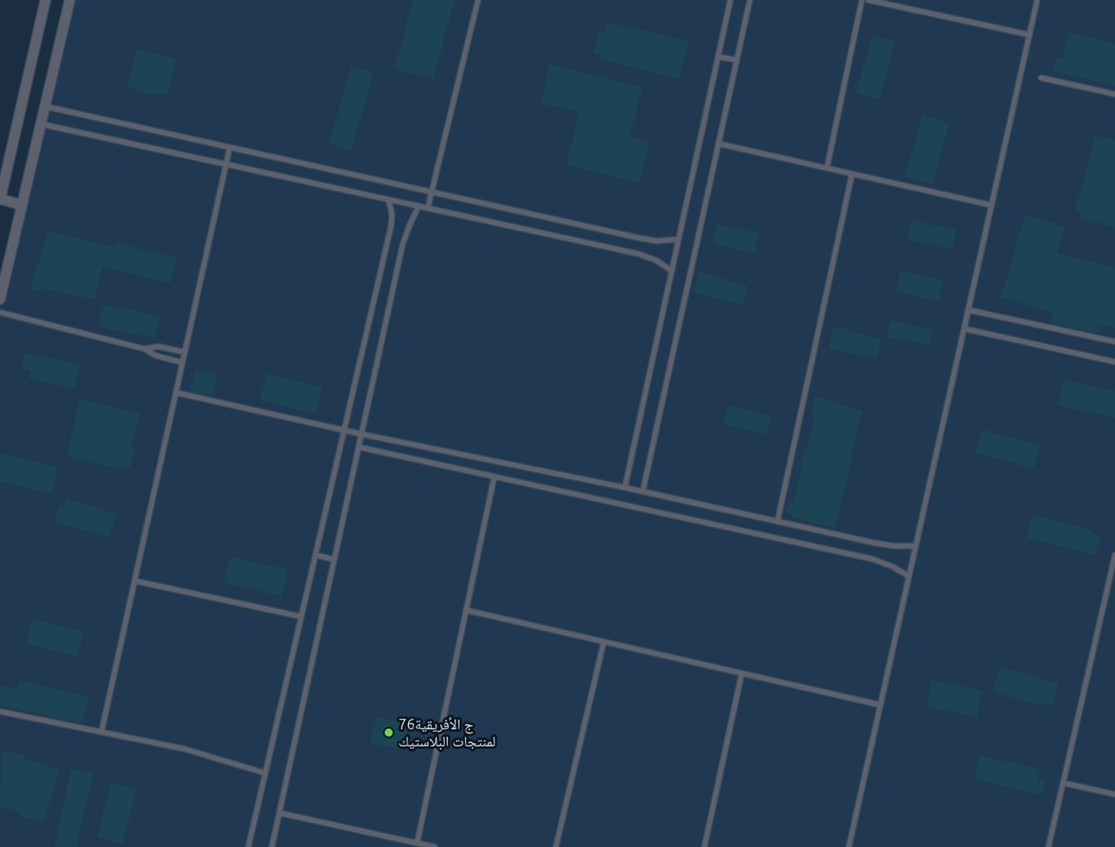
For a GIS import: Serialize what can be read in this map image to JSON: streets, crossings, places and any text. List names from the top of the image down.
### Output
{
  "places": ["76ج الأفريقية لمنتجات البلاستيك"]
}
